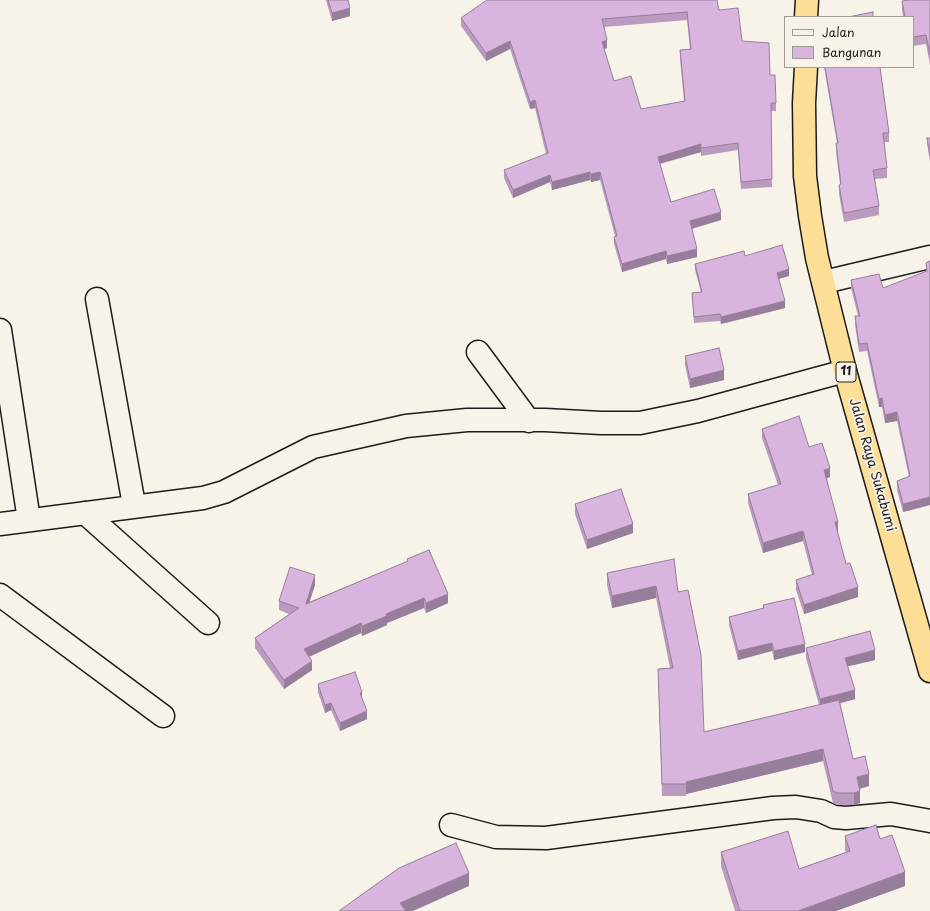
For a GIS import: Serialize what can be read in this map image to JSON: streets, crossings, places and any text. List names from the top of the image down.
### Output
{
  "streets": {
    "highway": ["11", "Jalan Raya Sukabumi"]
  },
  "legend": ["Jalan", "Bangunan"]
}
